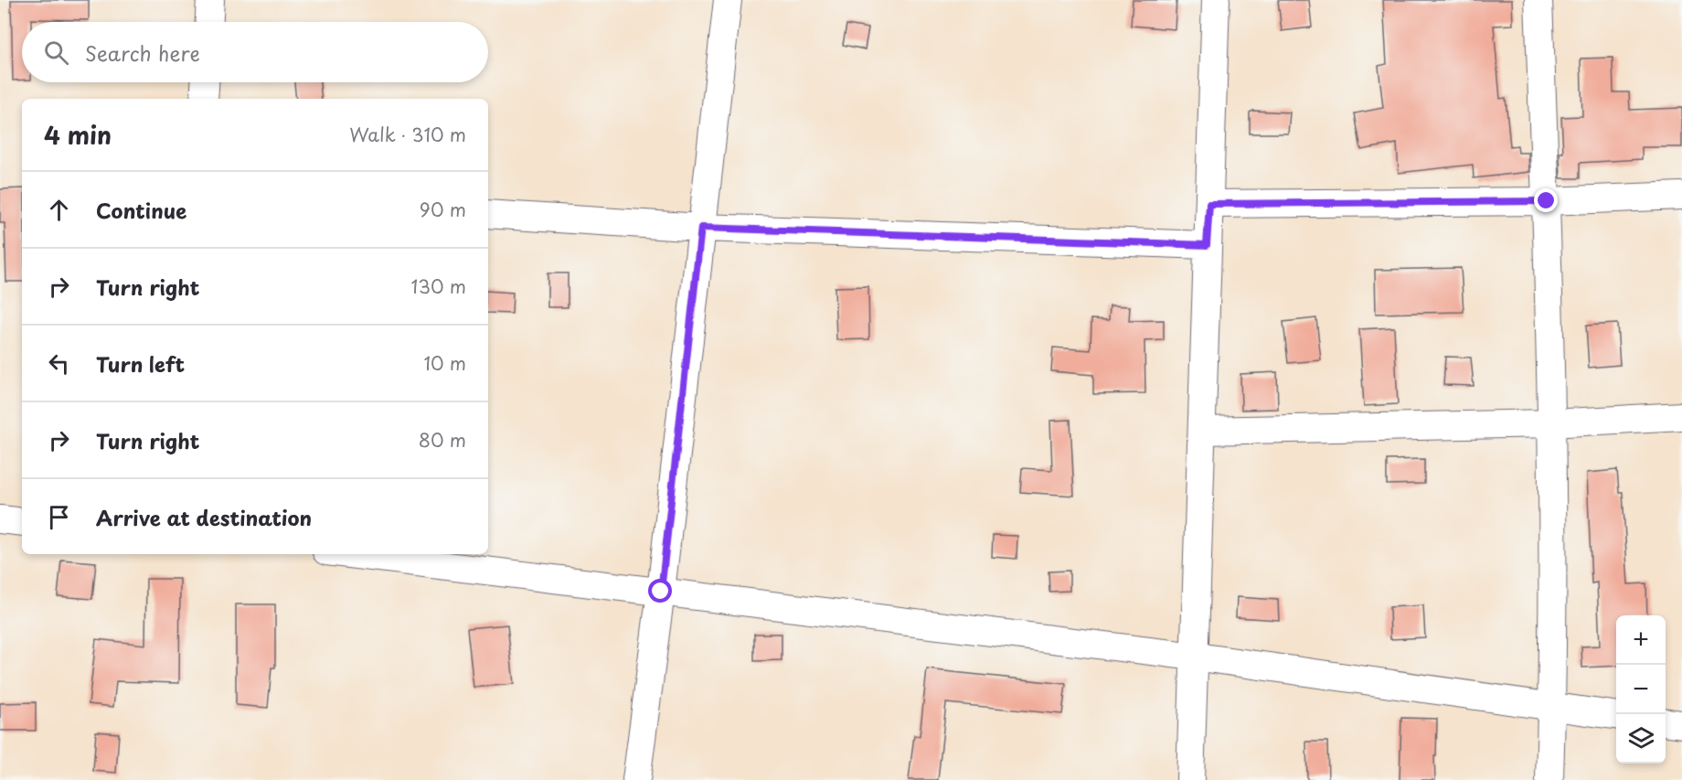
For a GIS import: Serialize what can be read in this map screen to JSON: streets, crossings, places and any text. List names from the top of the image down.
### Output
{
  "page": {
    "search": "Search here",
    "heading": ["4 min", "Walk · 310 m"],
    "list": [
      ["Continue", "90 m"],
      ["Turn right", "130 m"],
      ["Turn left", "10 m"],
      ["Turn right", "80 m"],
      "Arrive at destination"
    ],
    "map_buttons": ["+", "−"]
  }
}
